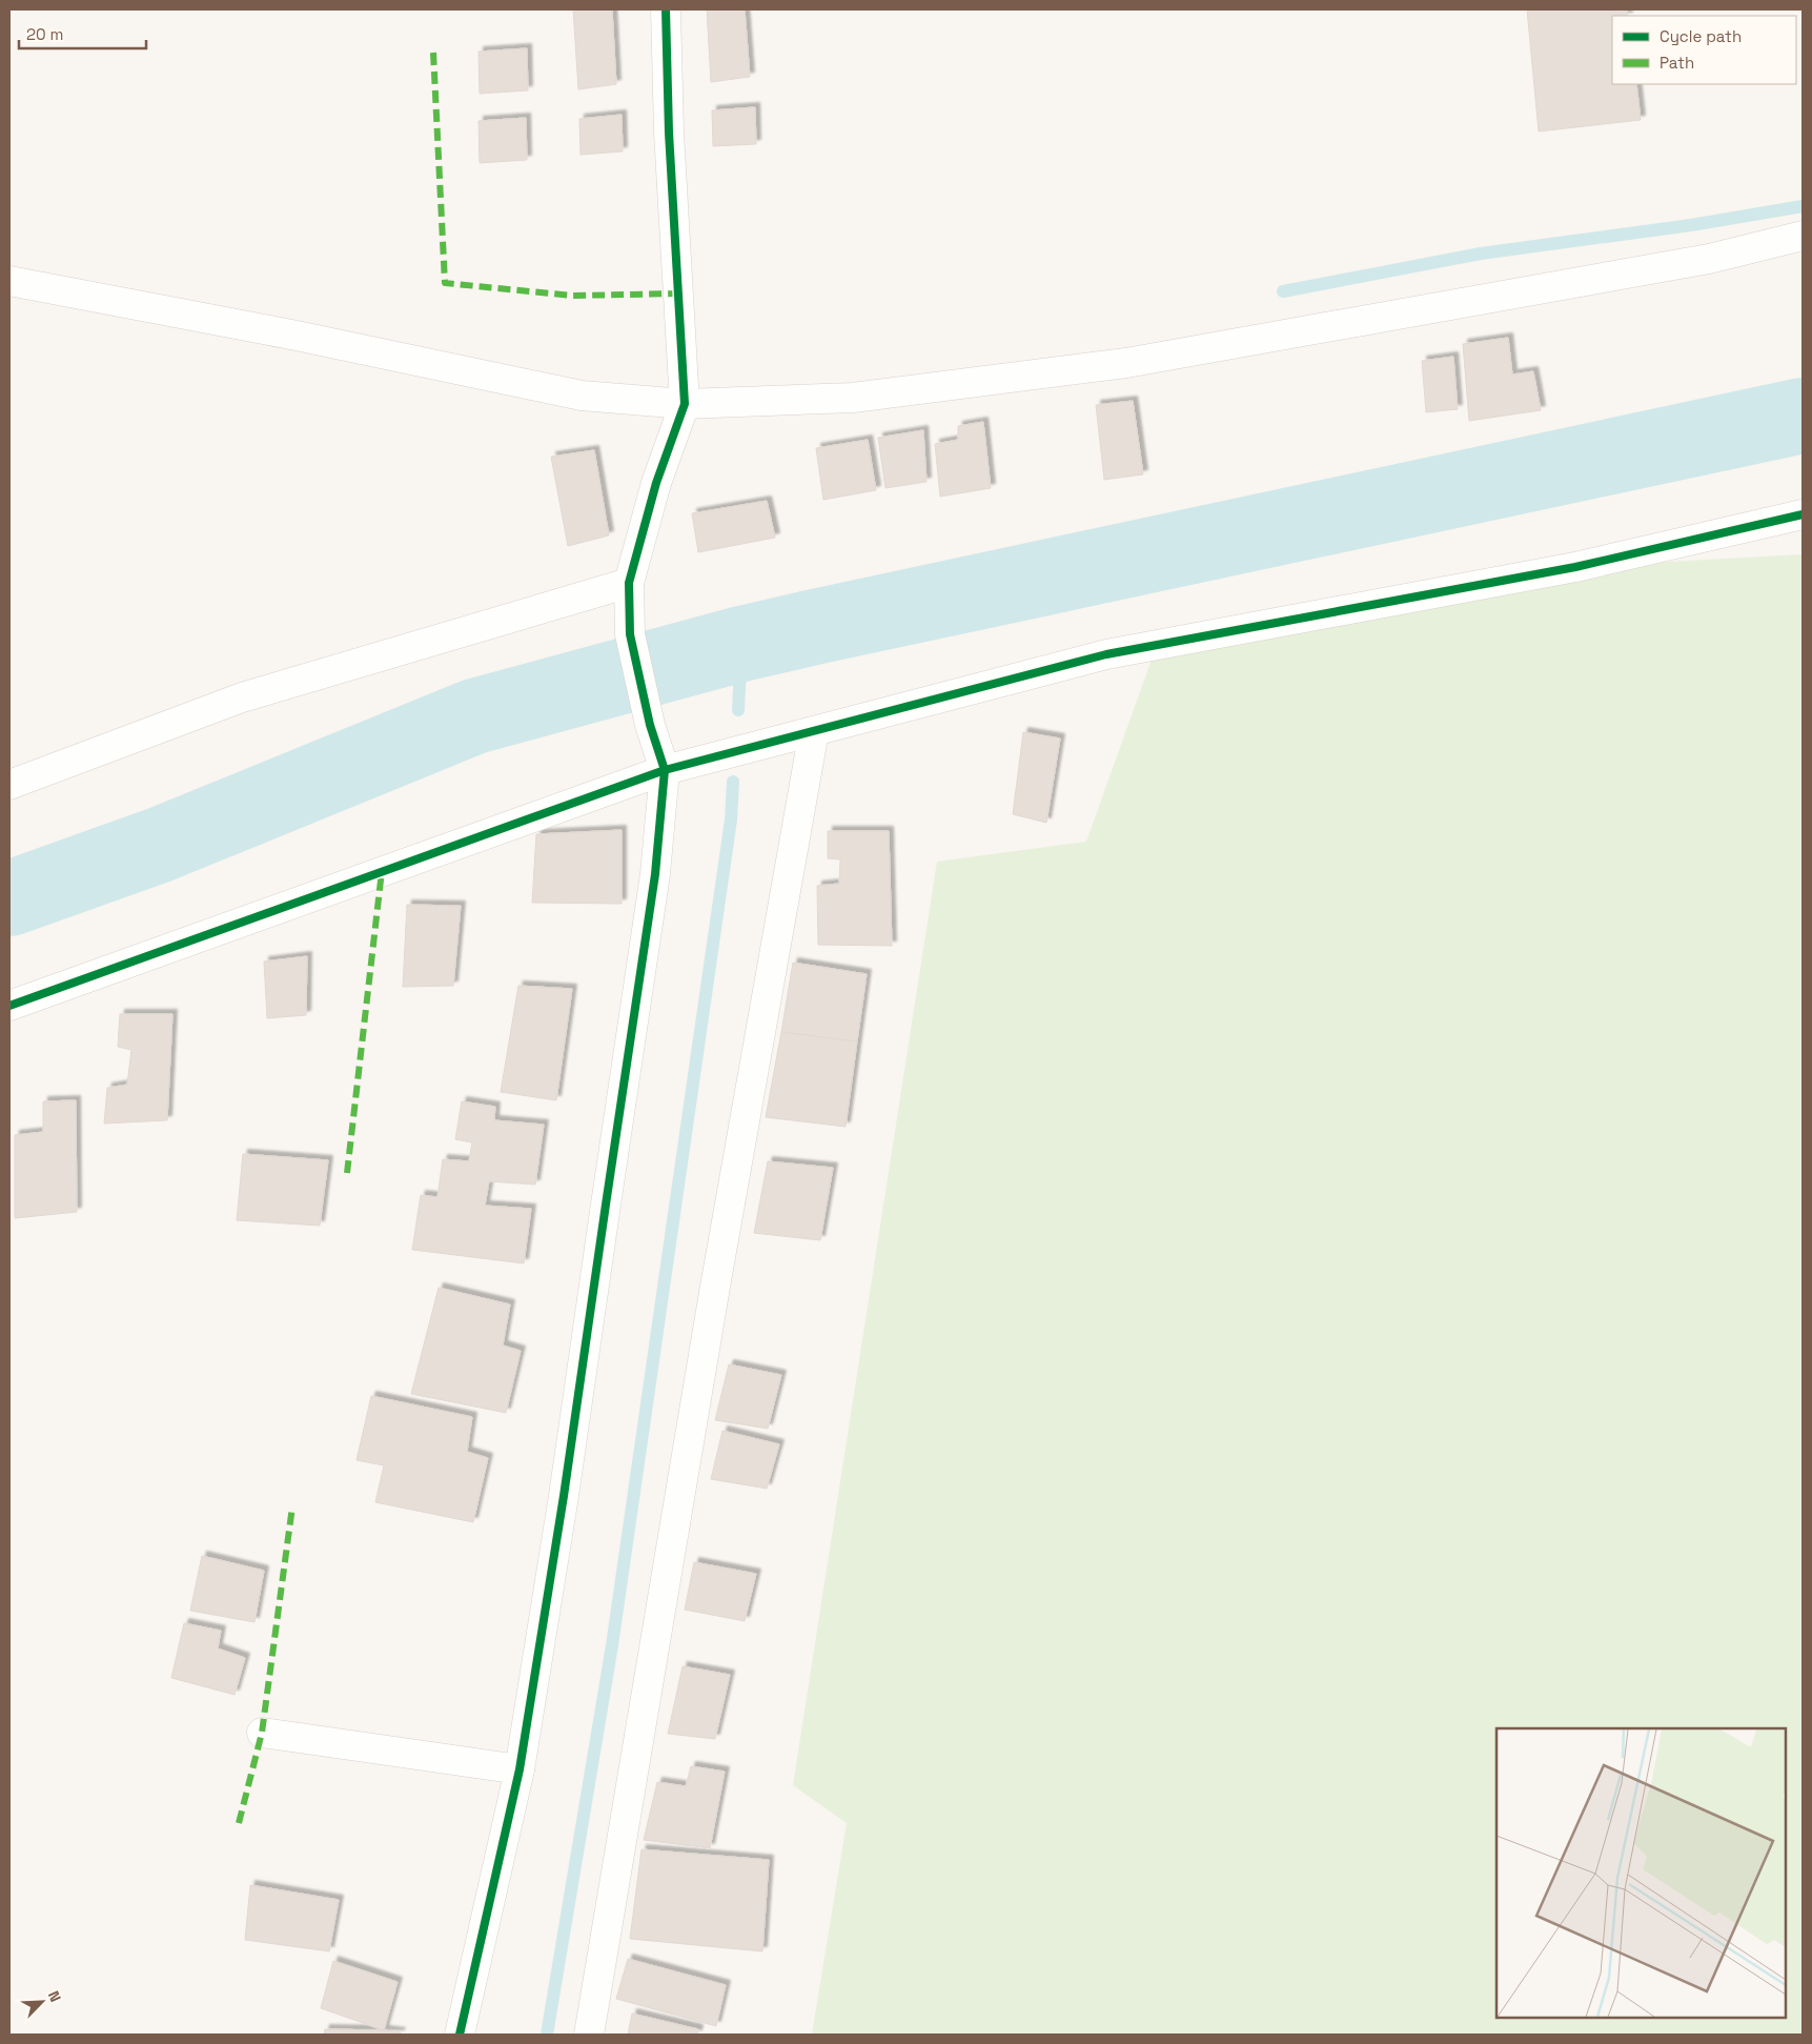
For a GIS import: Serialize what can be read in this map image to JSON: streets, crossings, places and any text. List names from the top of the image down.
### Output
{
  "legend": ["Cycle path", "Path"],
  "scale_bar": "20 m",
  "north": "top right"
}
